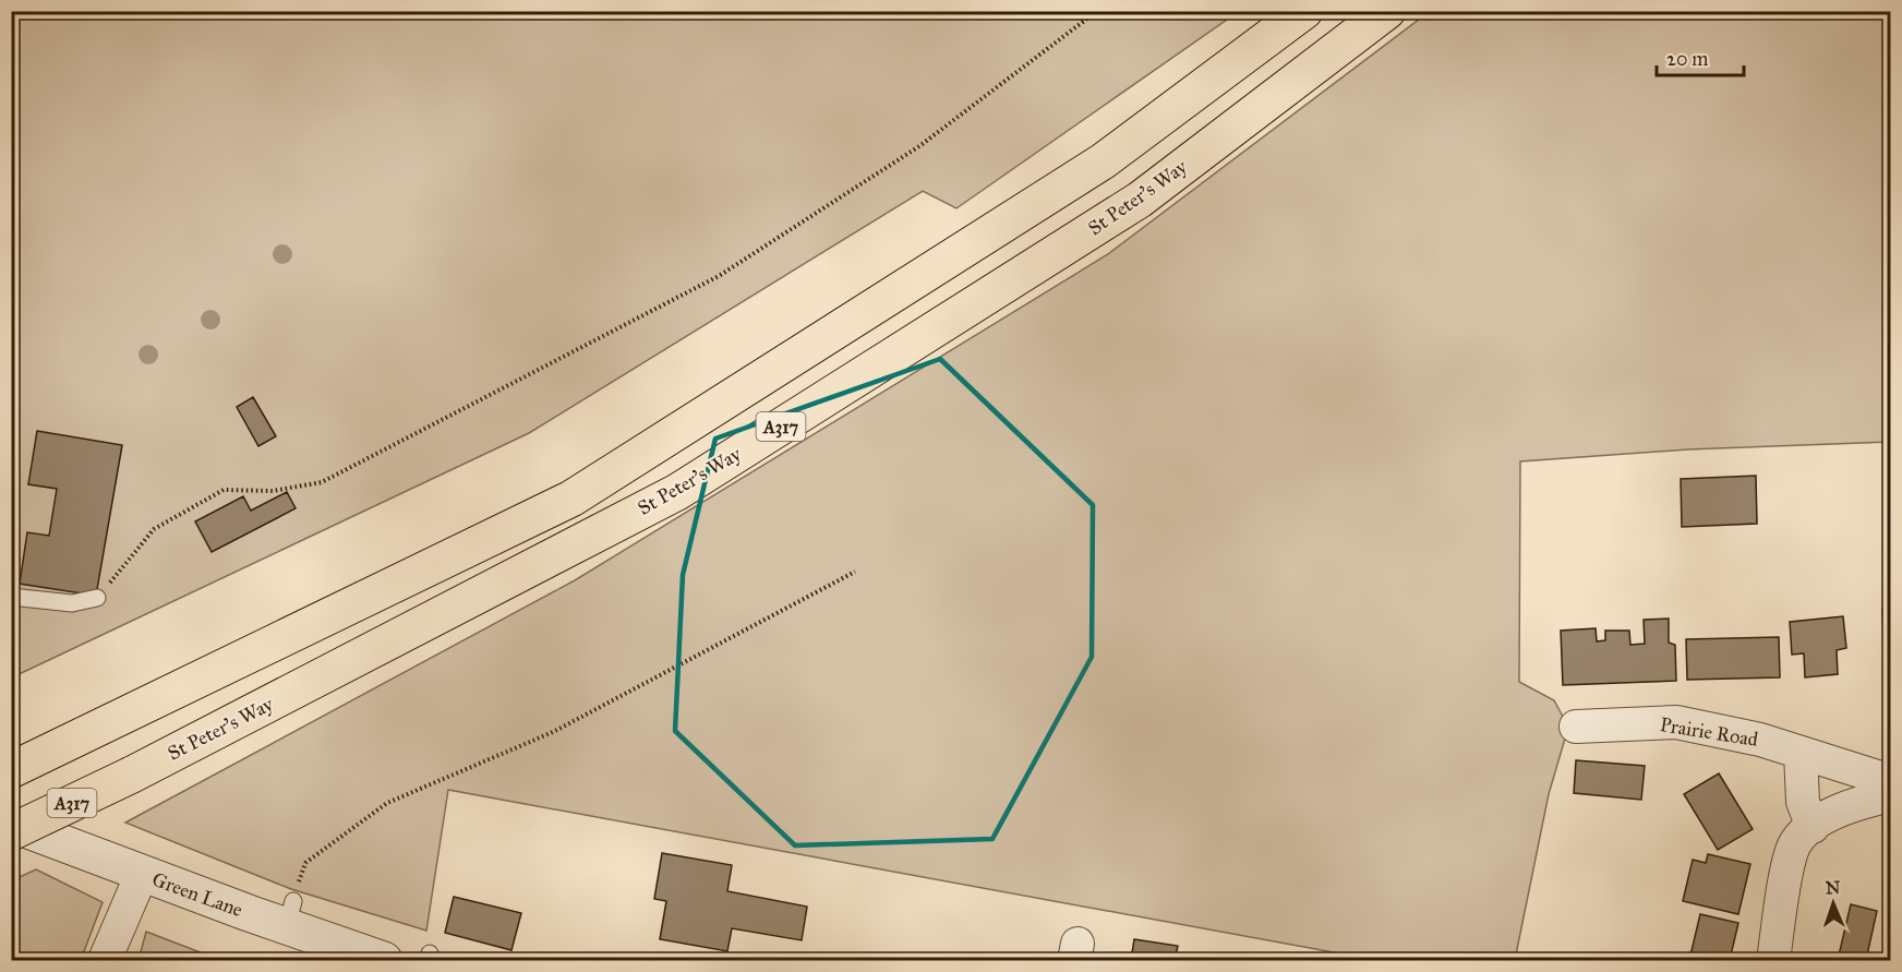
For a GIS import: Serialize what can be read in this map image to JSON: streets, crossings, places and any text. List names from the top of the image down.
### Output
{
  "streets": {
    "main road": ["St Peter's Way", "A317"],
    "street": ["Prairie Road", "Green Lane"]
  },
  "scale_bar": "20 m",
  "north": "top"
}
